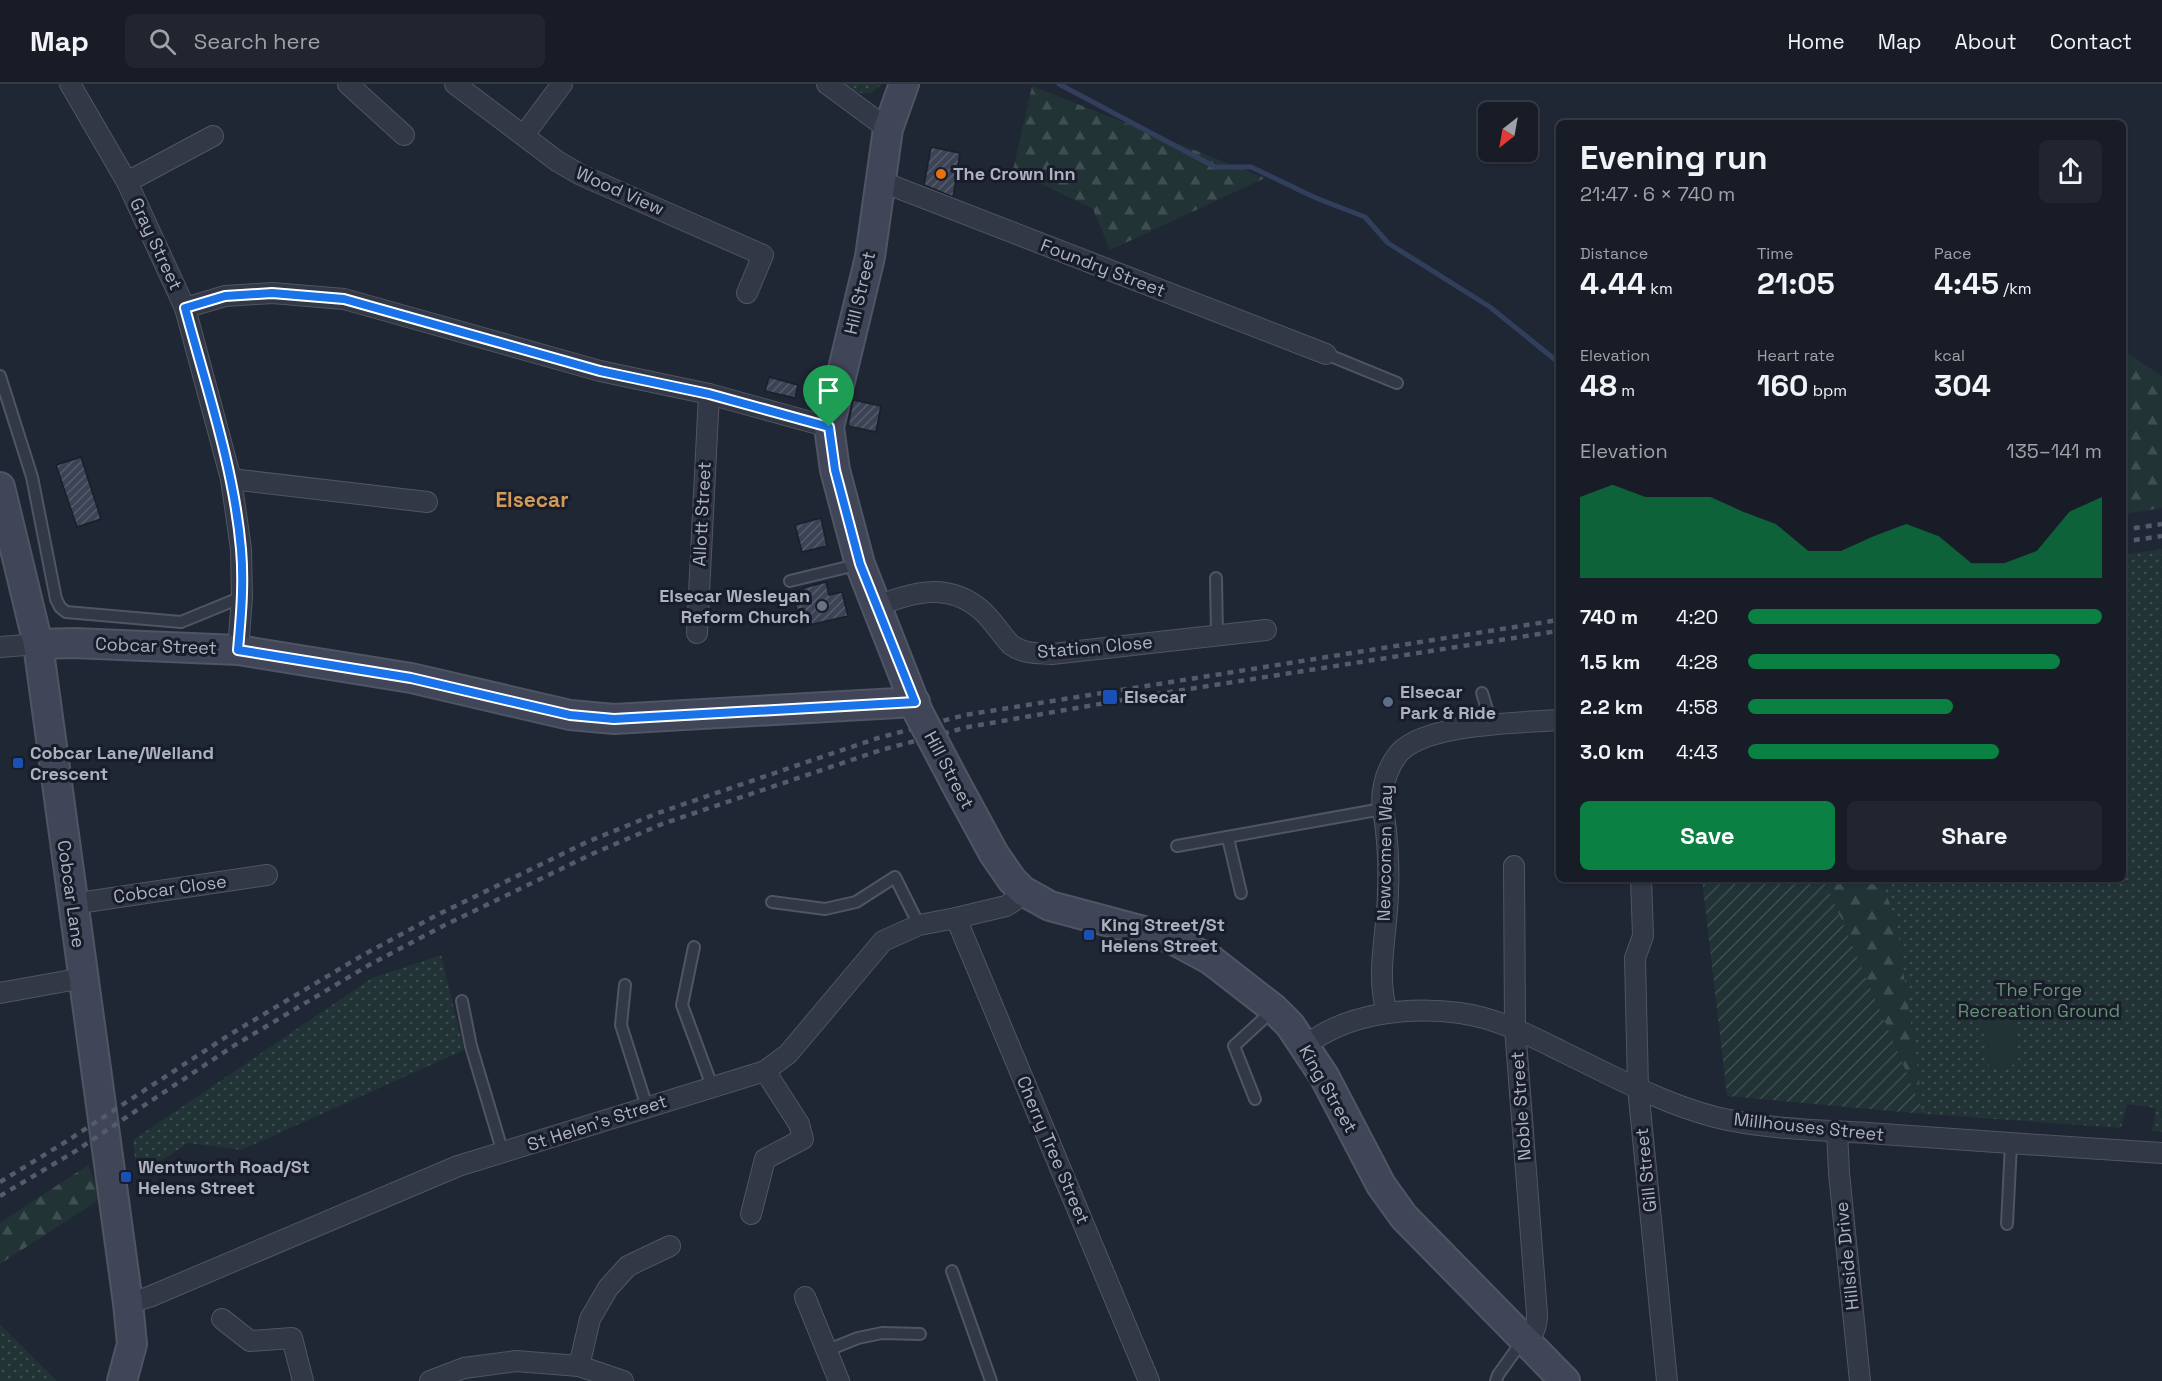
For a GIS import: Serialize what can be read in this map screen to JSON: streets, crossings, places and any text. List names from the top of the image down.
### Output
{
  "streets": {
    "street": [
      "Wood View",
      "Gray Street",
      "Foundry Street",
      "Hill Street",
      "Allott Street",
      "Cobcar Street",
      "Station Close",
      "Newcomen Way",
      "Cobcar Close",
      "Cobcar Lane",
      "King Street",
      "Noble Street",
      "St Helen's Street",
      "Millhouses Street",
      "Cherry Tree Street",
      "Gill Street",
      "Hillside Drive"
    ]
  },
  "crossings": [
    ["Gray Street", "Cobcar Street"],
    ["Foundry Street", "Hill Street"],
    ["Hill Street", "Cobcar Street"],
    ["Hill Street", "Station Close"],
    ["Hill Street", "King Street"],
    ["Hill Street", "St Helen's Street"],
    ["Cobcar Street", "Cobcar Lane"],
    ["Newcomen Way", "Millhouses Street"],
    ["Cobcar Close", "Cobcar Lane"],
    ["Cobcar Lane", "St Helen's Street"],
    ["King Street", "Noble Street"],
    ["King Street", "St Helen's Street"],
    ["King Street", "Millhouses Street"],
    ["Noble Street", "Millhouses Street"],
    ["St Helen's Street", "Cherry Tree Street"],
    ["Millhouses Street", "Gill Street"],
    ["Millhouses Street", "Hillside Drive"]
  ],
  "districts": ["Elsecar"],
  "parks": ["The Forge Recreation Ground"],
  "places": {
    "other": ["The Crown Inn", "Elsecar Wesleyan Reform Church", "Elsecar Park & Ride"],
    "transit": [
      "Elsecar",
      "Cobcar Lane/Welland Crescent",
      "King Street/St Helens Street",
      "Wentworth Road/St Helens Street"
    ]
  },
  "north": "bottom left",
  "page": {
    "header": "Map",
    "search": "Search here",
    "nav": [
      "Home",
      "Map",
      "About",
      "Contact"
    ],
    "heading": ["Evening run", "21:47 · 6 × 740 m"],
    "stats": [
      ["Distance", "4.44 km"],
      ["Time", "21:05"],
      ["Pace", "4:45 /km"],
      ["Elevation", "48 m"],
      ["Heart rate", "160 bpm"],
      ["kcal", "304"]
    ],
    "chart": ["Elevation", "135–141 m"],
    "list": [
      {
        "name": "740 m",
        "note": "4:20"
      },
      {
        "name": "1.5 km",
        "note": "4:28"
      },
      {
        "name": "2.2 km",
        "note": "4:58"
      },
      {
        "name": "3.0 km",
        "note": "4:43"
      }
    ],
    "buttons": ["Save", "Share"]
  }
}
